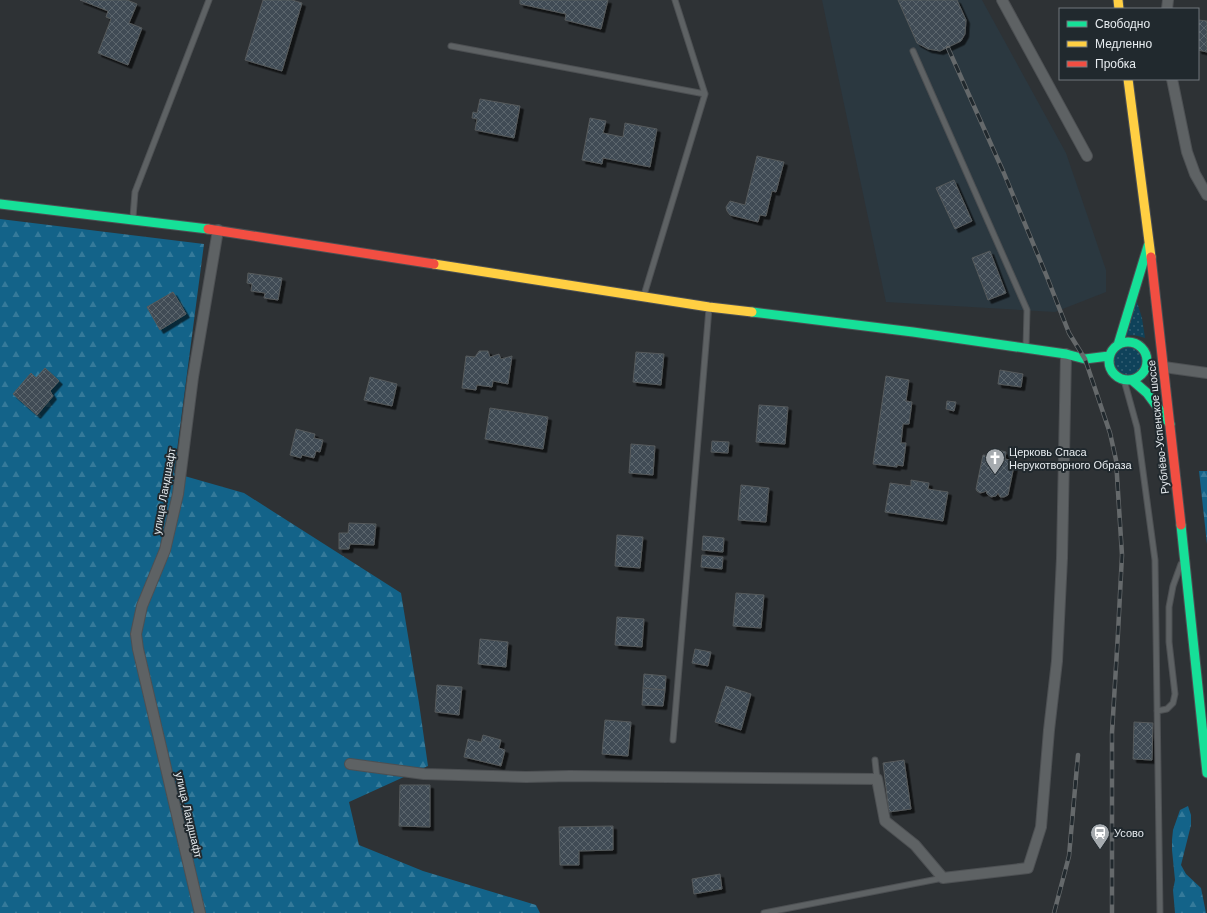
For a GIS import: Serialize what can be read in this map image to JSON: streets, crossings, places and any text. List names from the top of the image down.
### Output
{
  "streets": {
    "street": ["Рублёво-Успенское шоссе", "улица Ландшафт"]
  },
  "places": {
    "church": ["Церковь Спаса Нерукотворного Образа"],
    "station": ["Усово"]
  },
  "legend": ["Свободно", "Медленно", "Пробка"]
}
